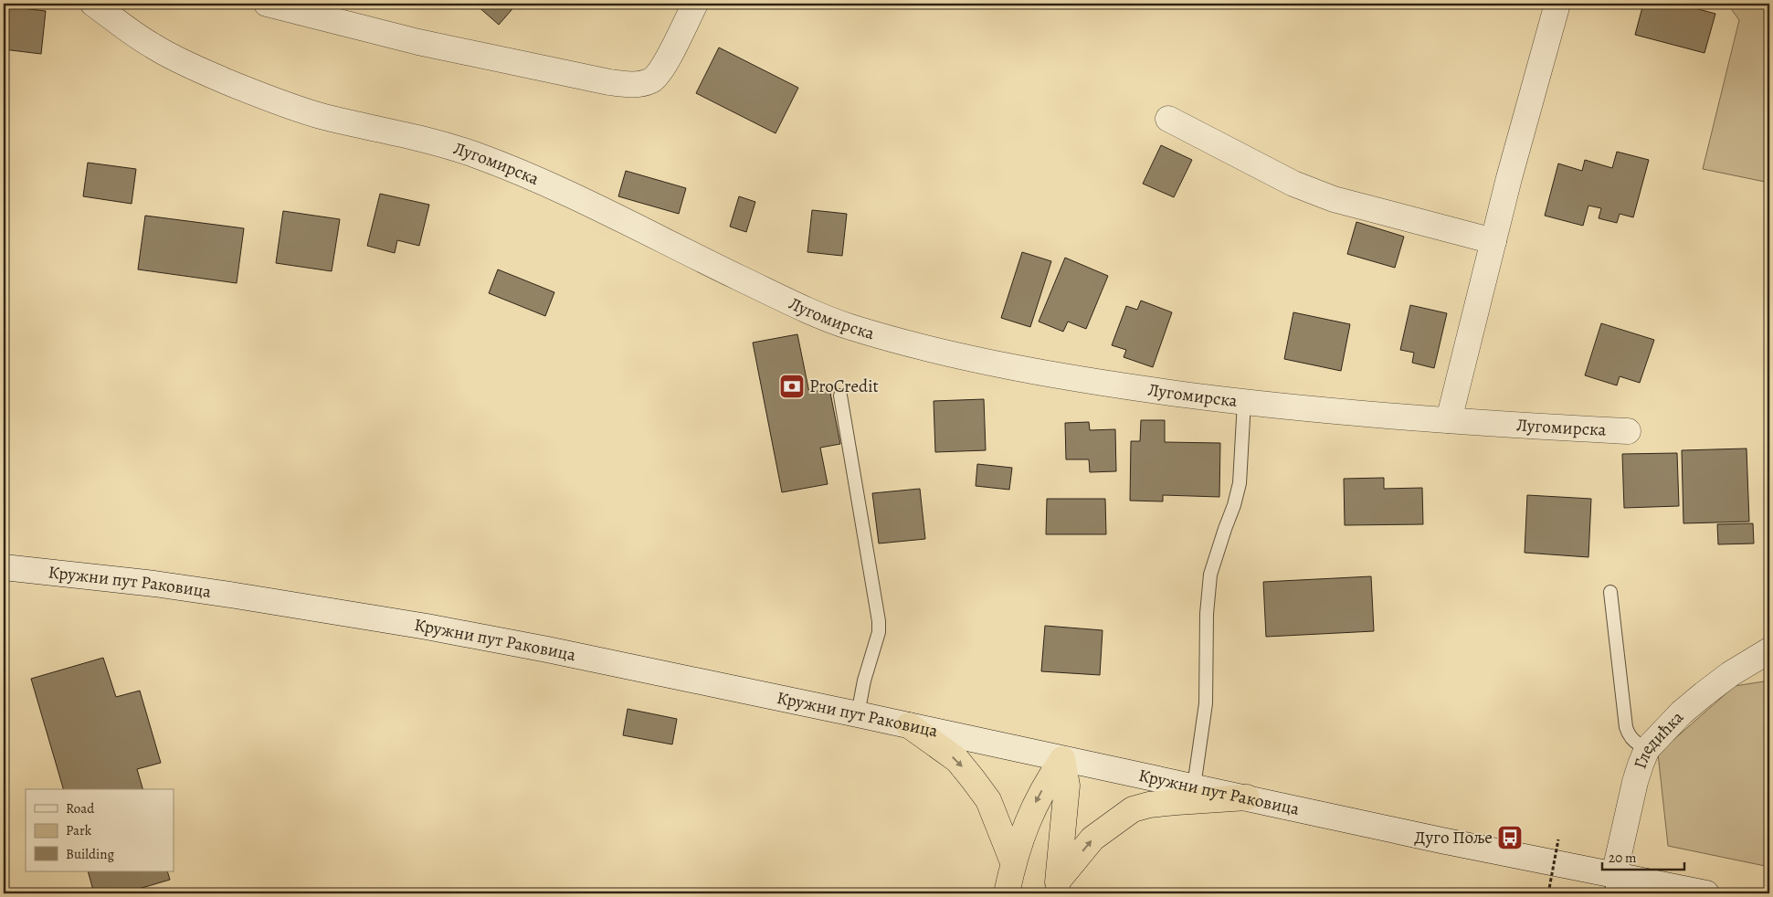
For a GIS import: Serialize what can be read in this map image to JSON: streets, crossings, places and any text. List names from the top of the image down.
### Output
{
  "streets": {
    "street": ["Лугомирска", "Кружни пут Раковица", "Гледићка"]
  },
  "crossings": [
    ["Кружни пут Раковица", "Гледићка"]
  ],
  "places": {
    "bank": ["ProCredit"],
    "bus stop": ["Дуго Поље"]
  },
  "legend": ["Road", "Park", "Building"],
  "scale_bar": "20 m"
}
